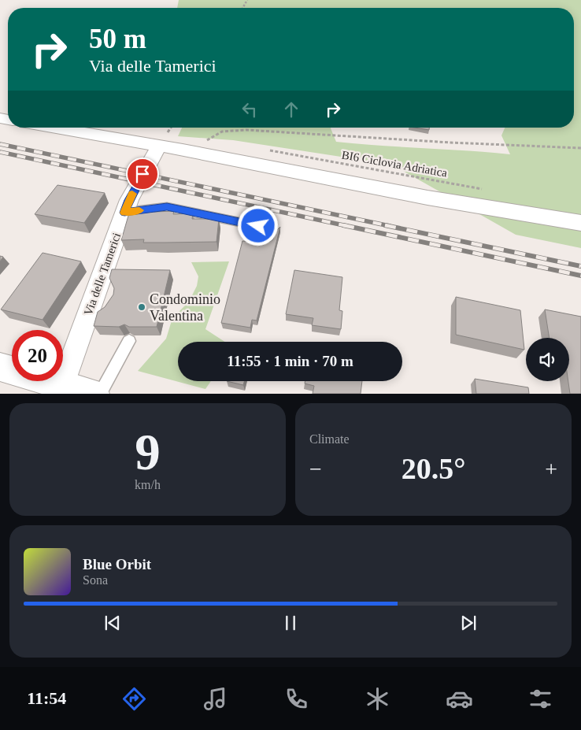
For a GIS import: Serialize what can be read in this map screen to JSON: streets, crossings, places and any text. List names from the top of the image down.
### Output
{
  "streets": {
    "street": ["Via delle Tamerici"],
    "path": ["BI6 Ciclovia Adriatica"]
  },
  "places": ["Condominio Valentina"],
  "page": {
    "turn": ["50 m", "Via delle Tamerici"],
    "limit": "20",
    "trip": "11:55 · 1 min · 70 m",
    "tile": [
      ["9", "km/h"],
      "Climate"
    ],
    "heat": ["−", "20.5°", "+"],
    "song": ["Blue Orbit", "Sona"],
    "tabs": "11:54"
  }
}
